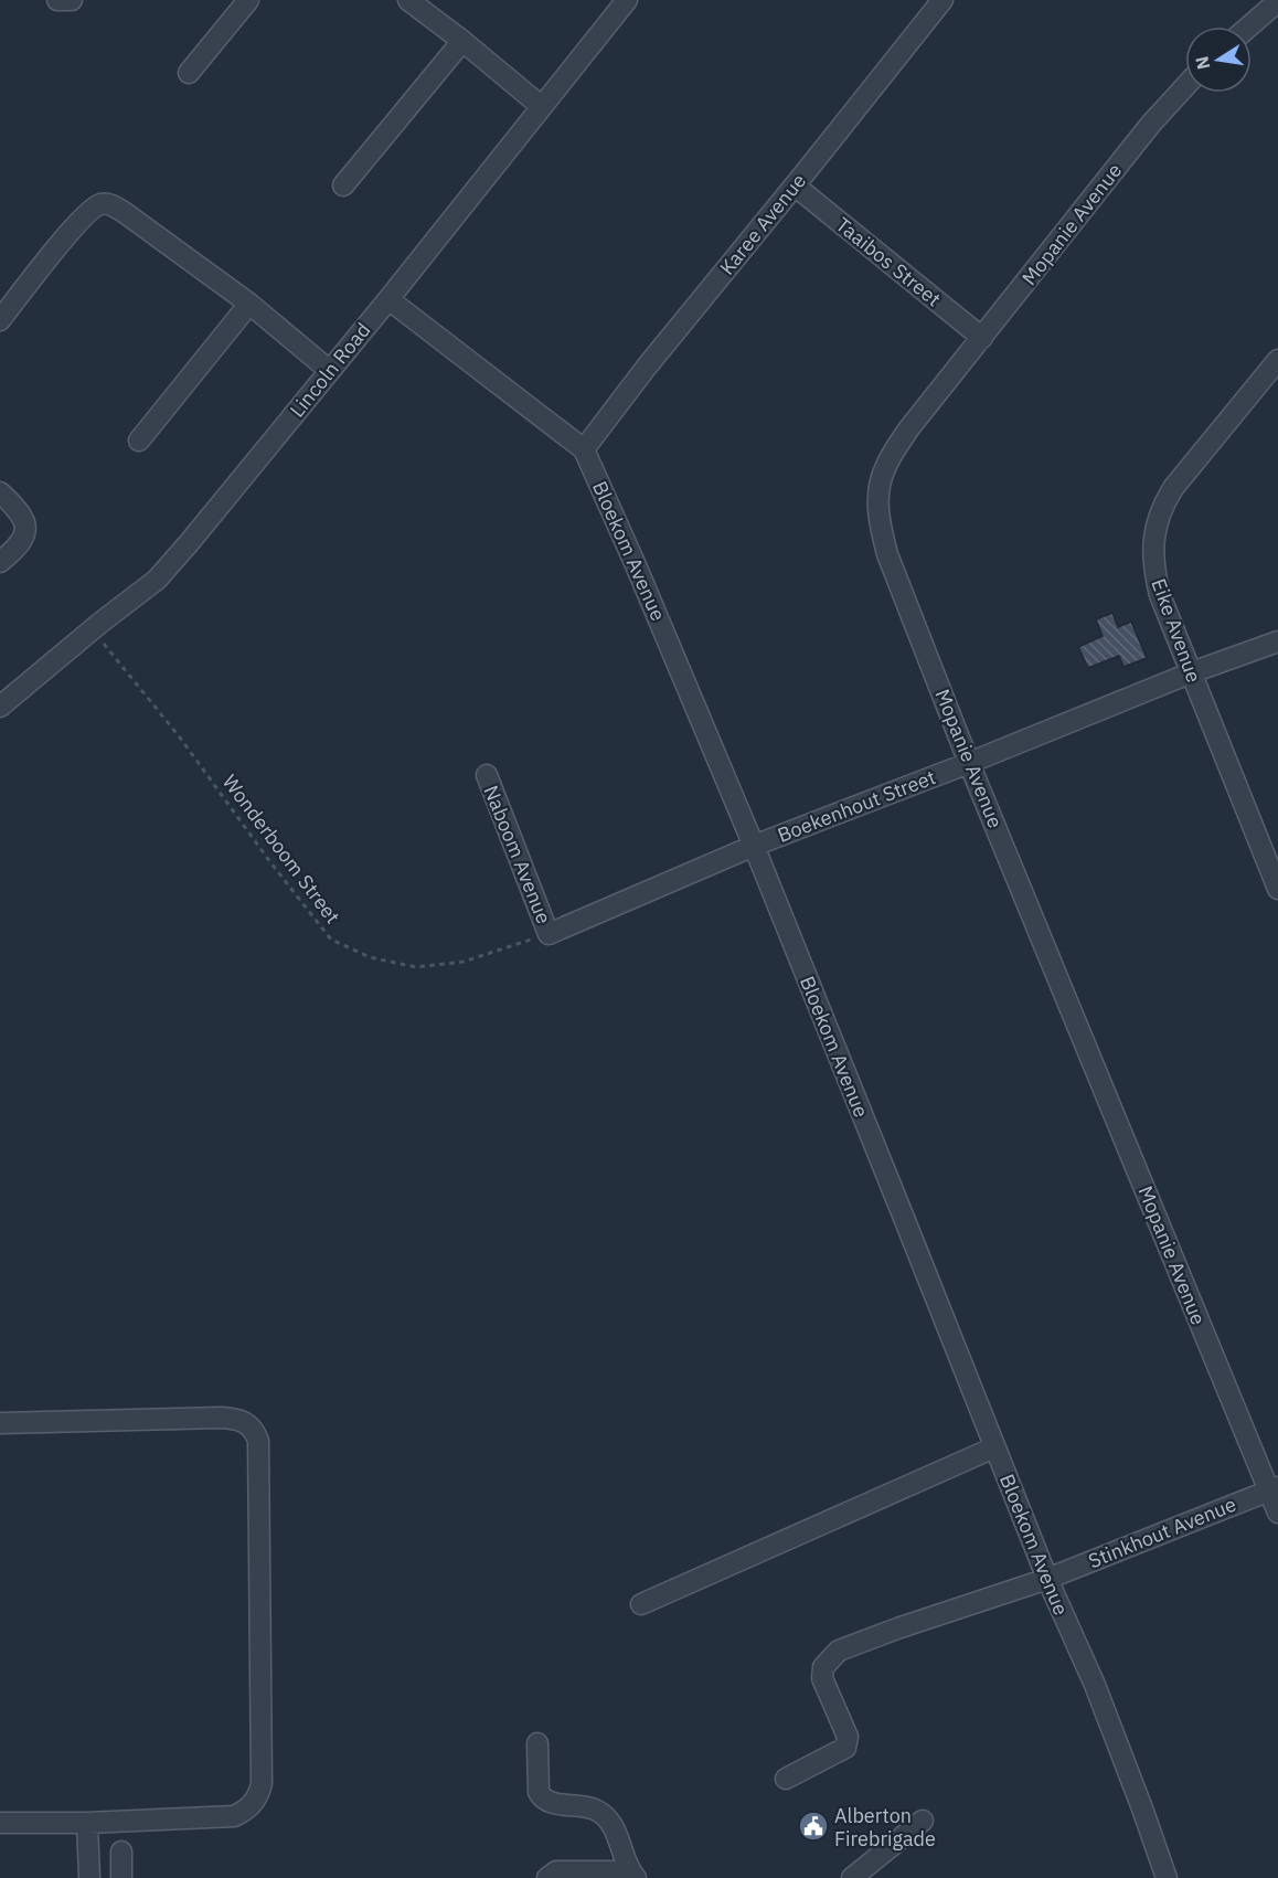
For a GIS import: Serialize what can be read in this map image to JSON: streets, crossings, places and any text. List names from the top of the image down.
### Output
{
  "streets": {
    "street": [
      "Karee Avenue",
      "Mopanie Avenue",
      "Taaibos Street",
      "Lincoln Road",
      "Bloekom Avenue",
      "Eike Avenue",
      "Boekenhout Street",
      "Naboom Avenue",
      "Stinkhout Avenue"
    ],
    "path": ["Wonderboom Street"]
  },
  "crossings": [
    ["Karee Avenue", "Taaibos Street"],
    ["Karee Avenue", "Bloekom Avenue"],
    ["Mopanie Avenue", "Taaibos Street"],
    ["Mopanie Avenue", "Boekenhout Street"],
    ["Mopanie Avenue", "Stinkhout Avenue"],
    ["Lincoln Road", "Bloekom Avenue"],
    ["Lincoln Road", "Wonderboom Street"],
    ["Bloekom Avenue", "Boekenhout Street"],
    ["Bloekom Avenue", "Stinkhout Avenue"],
    ["Eike Avenue", "Boekenhout Street"],
    ["Boekenhout Street", "Wonderboom Street"],
    ["Boekenhout Street", "Naboom Avenue"],
    ["Wonderboom Street", "Naboom Avenue"]
  ],
  "places": {
    "public building": ["Alberton Firebrigade"]
  },
  "north": "left"
}
